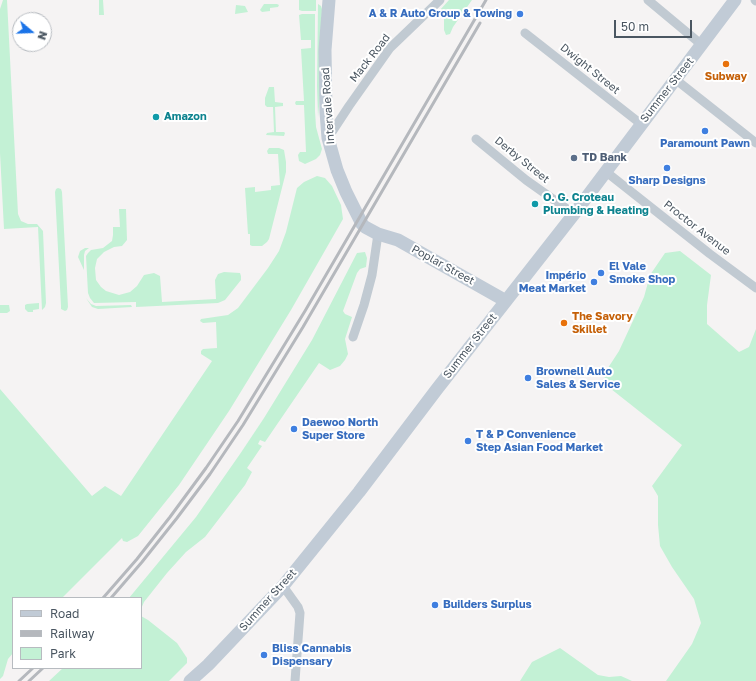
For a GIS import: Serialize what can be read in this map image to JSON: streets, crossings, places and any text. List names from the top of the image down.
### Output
{
  "streets": {
    "main road": ["Summer Street", "Intervale Road", "Poplar Street"],
    "street": [
      "Mack Road",
      "Dwight Street",
      "Derby Street",
      "Proctor Avenue"
    ]
  },
  "crossings": [
    ["Mack Road", "Intervale Road"],
    ["Dwight Street", "Summer Street"],
    ["Summer Street", "Derby Street"],
    ["Summer Street", "Proctor Avenue"],
    ["Summer Street", "Poplar Street"],
    ["Intervale Road", "Poplar Street"]
  ],
  "places": [
    "A & R Auto Group & Towing",
    "Subway",
    "Amazon",
    "Paramount Pawn",
    "TD Bank",
    "Sharp Designs",
    "O. G. Croteau Plumbing & Heating",
    "El Vale Smoke Shop",
    "Império Meat Market",
    "The Savory Skillet",
    "Brownell Auto Sales & Service",
    "Daewoo North Super Store",
    "T & P Convenience Step Asian Food Market",
    "Builders Surplus",
    "Bliss Cannabis Dispensary"
  ],
  "legend": ["Road", "Railway", "Park"],
  "scale_bar": "50 m",
  "north": "right"
}
